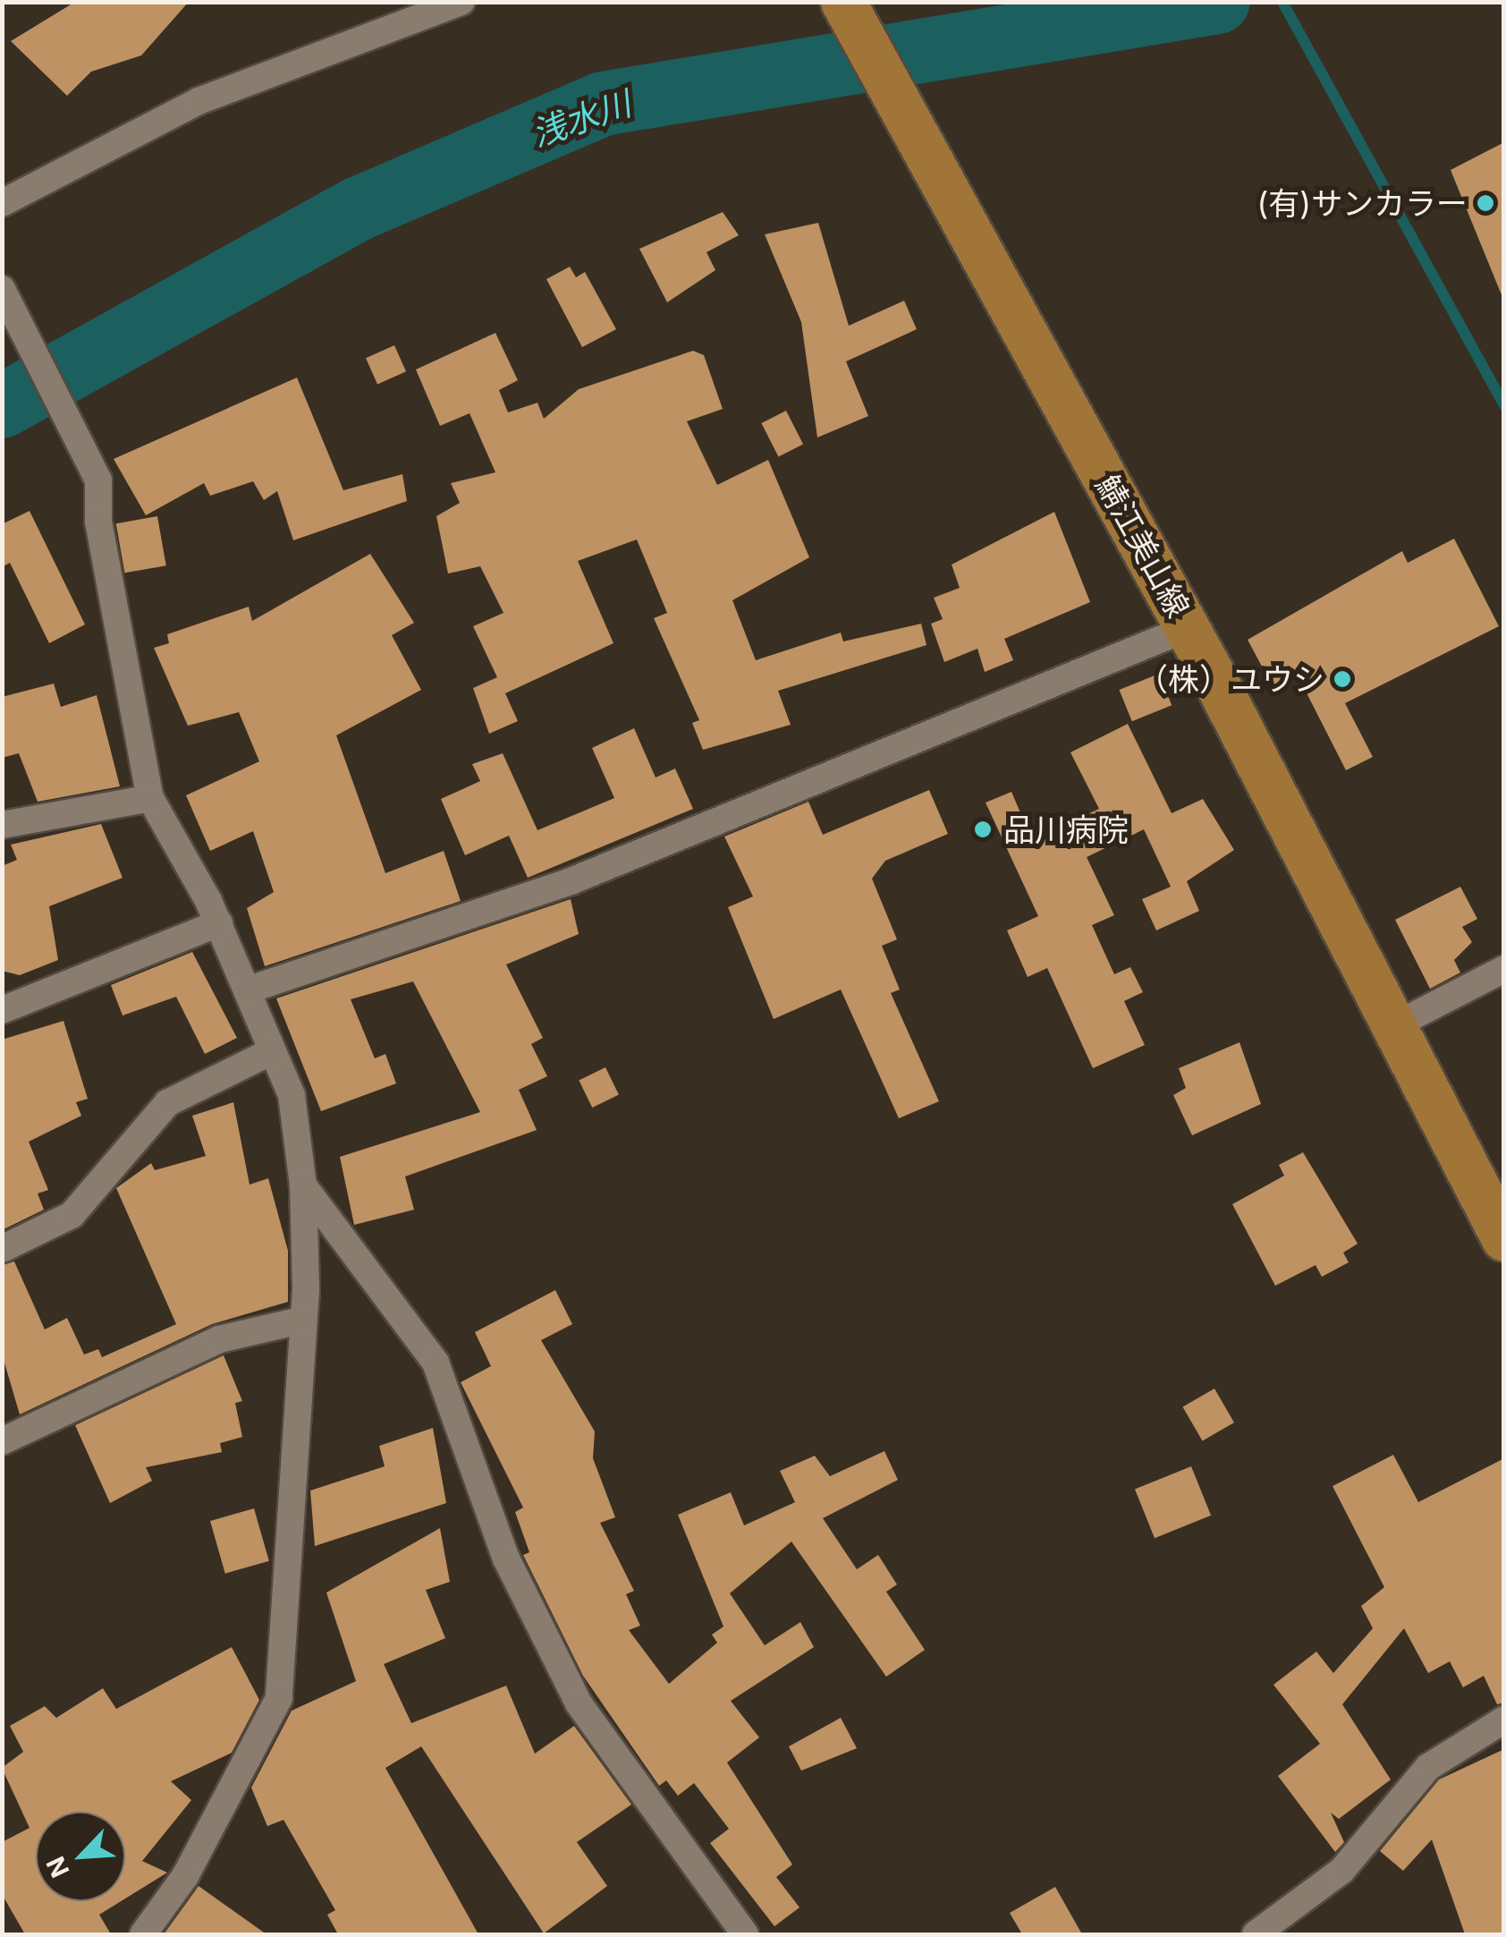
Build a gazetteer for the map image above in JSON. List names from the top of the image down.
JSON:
{
  "streets": {
    "main road": ["鯖江美山線"]
  },
  "water": ["浅水川"],
  "places": ["(有)サンカラー", "（株）ユウシ", "品川病院"],
  "north": "bottom left"
}
